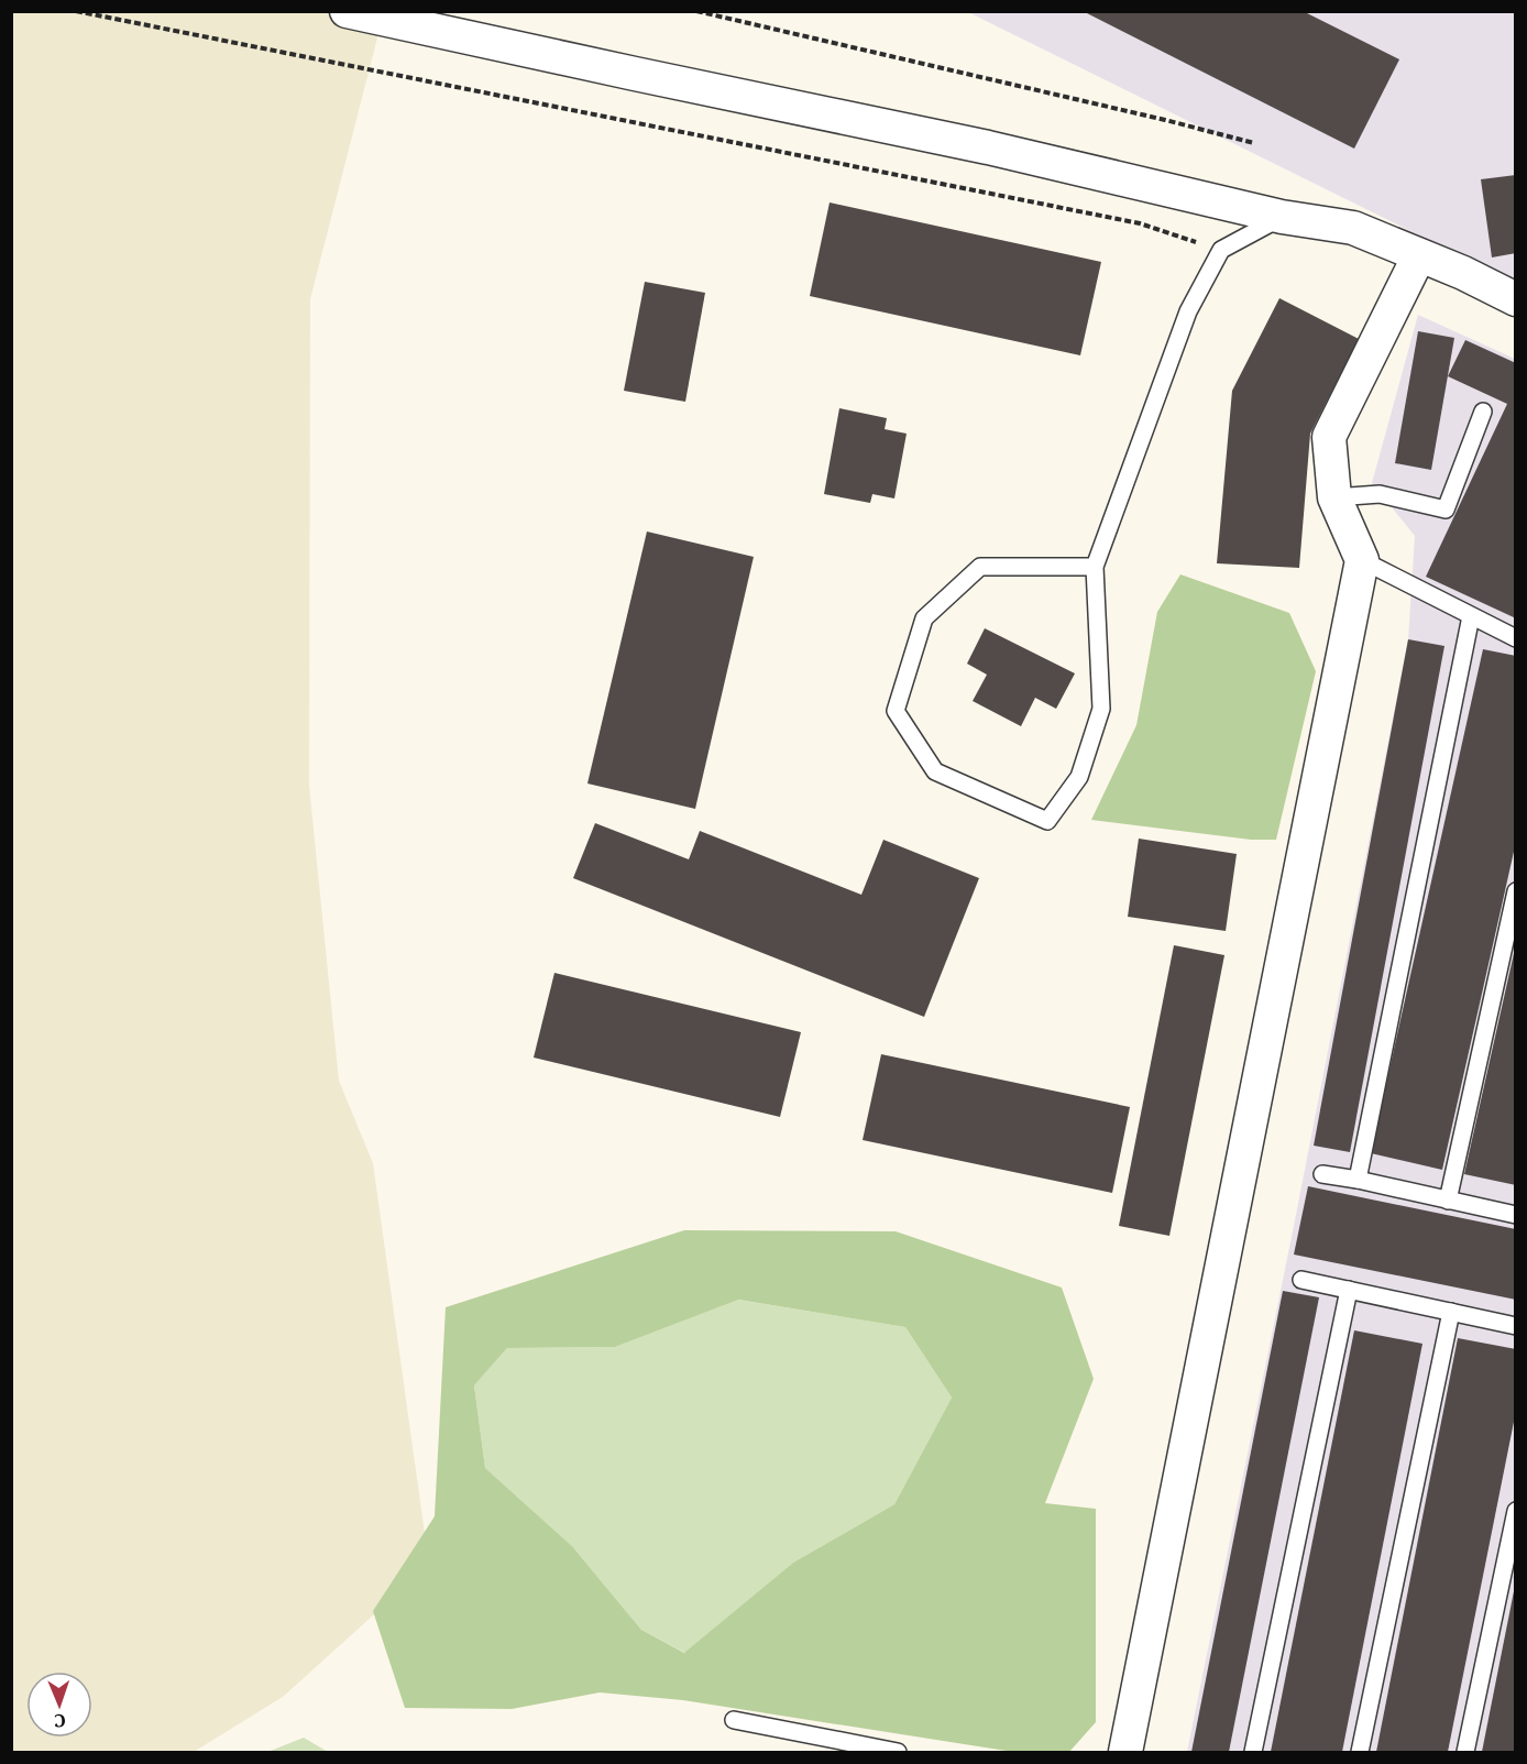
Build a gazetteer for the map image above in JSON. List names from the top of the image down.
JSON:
{
  "north": "bottom"
}
